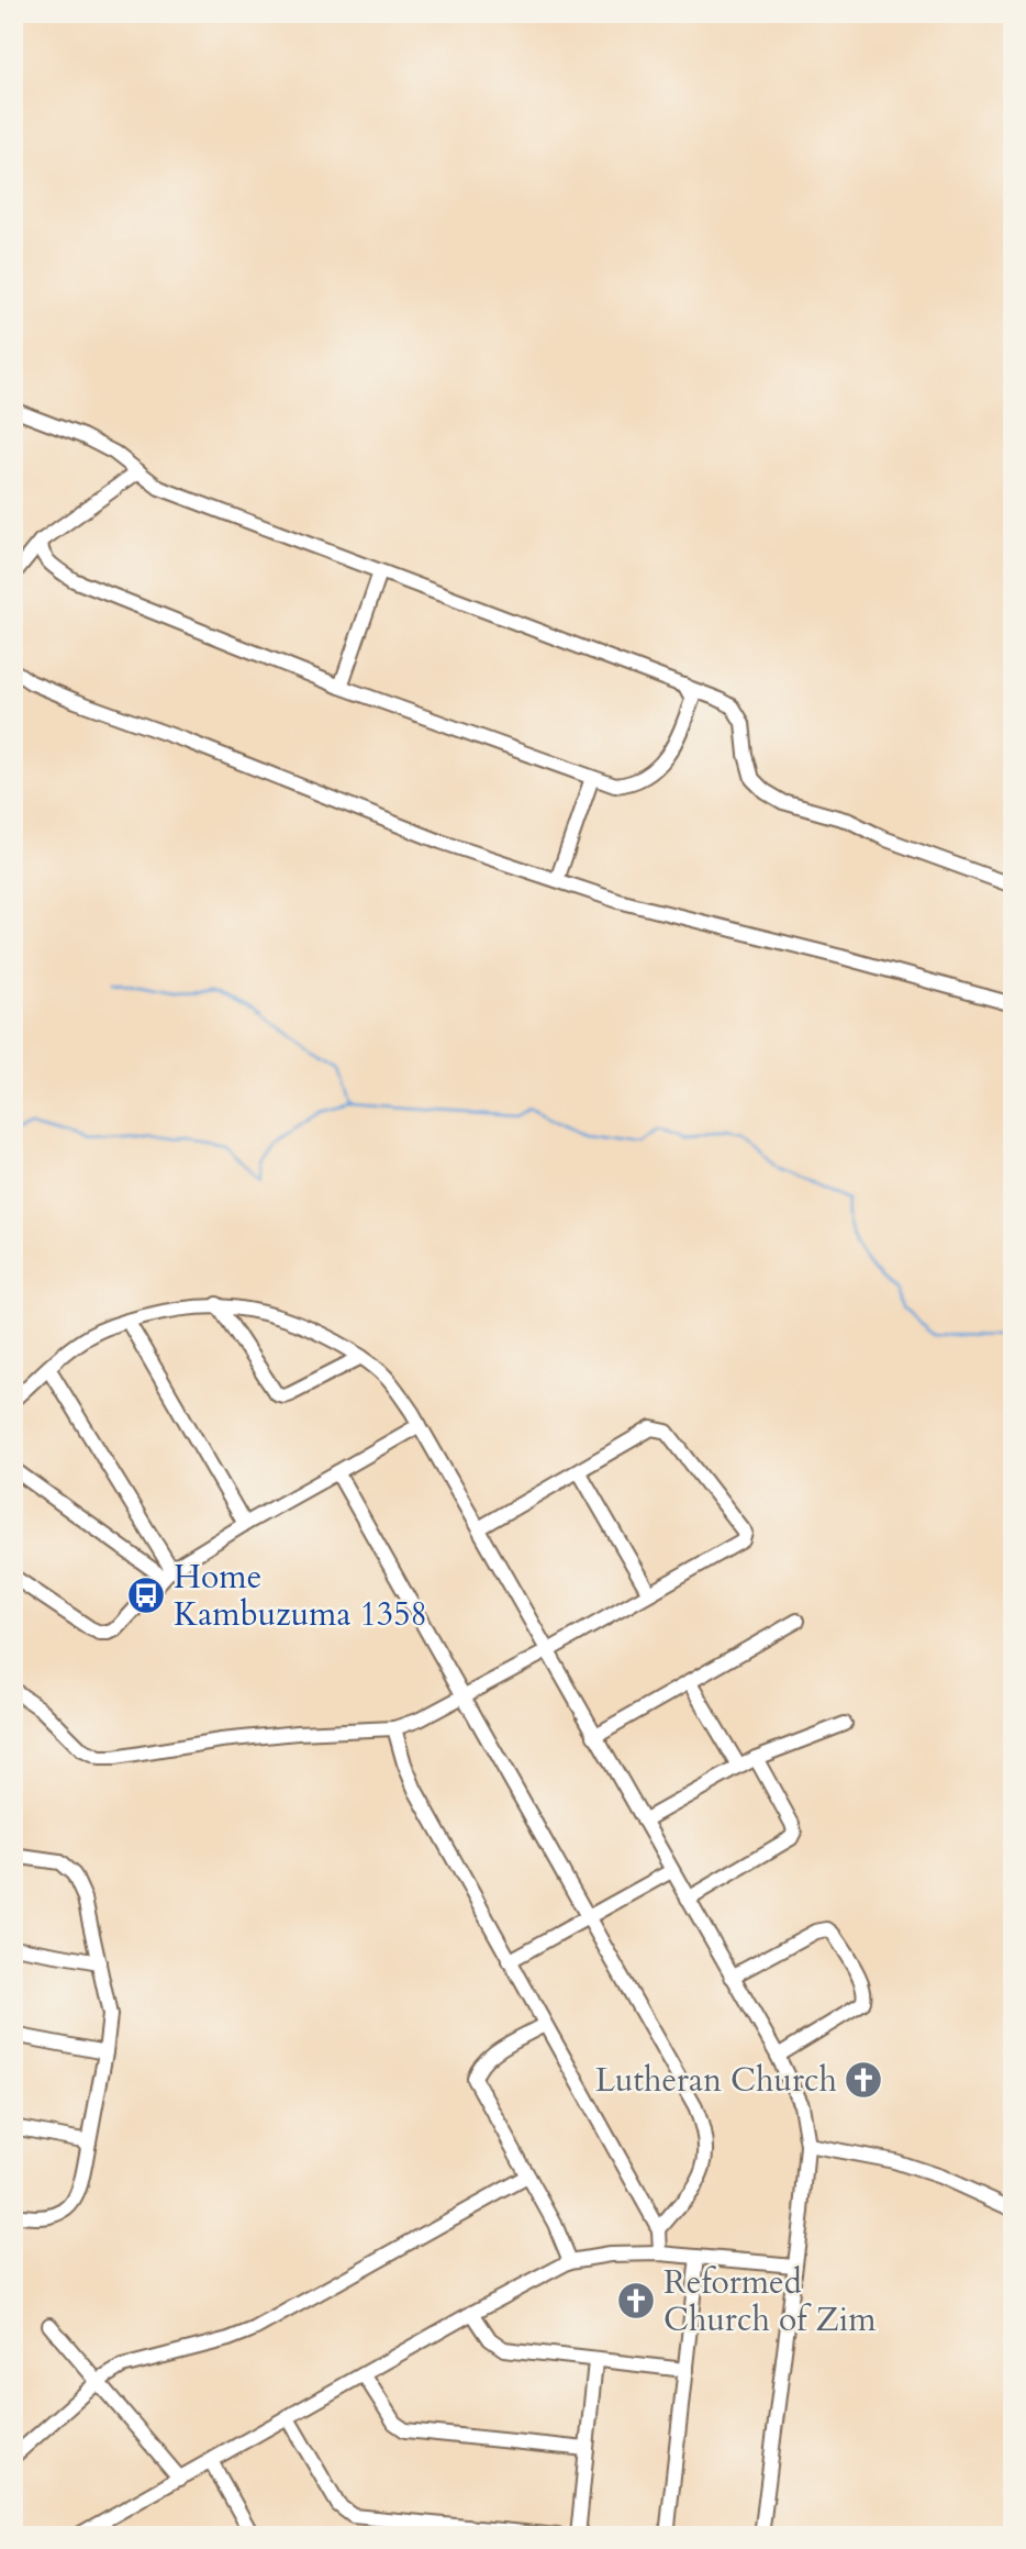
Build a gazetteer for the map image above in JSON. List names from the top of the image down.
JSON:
{
  "places": {
    "bus stop": ["Home Kambuzuma 1358"],
    "church": ["Lutheran Church", "Reformed Church of Zim"]
  }
}
